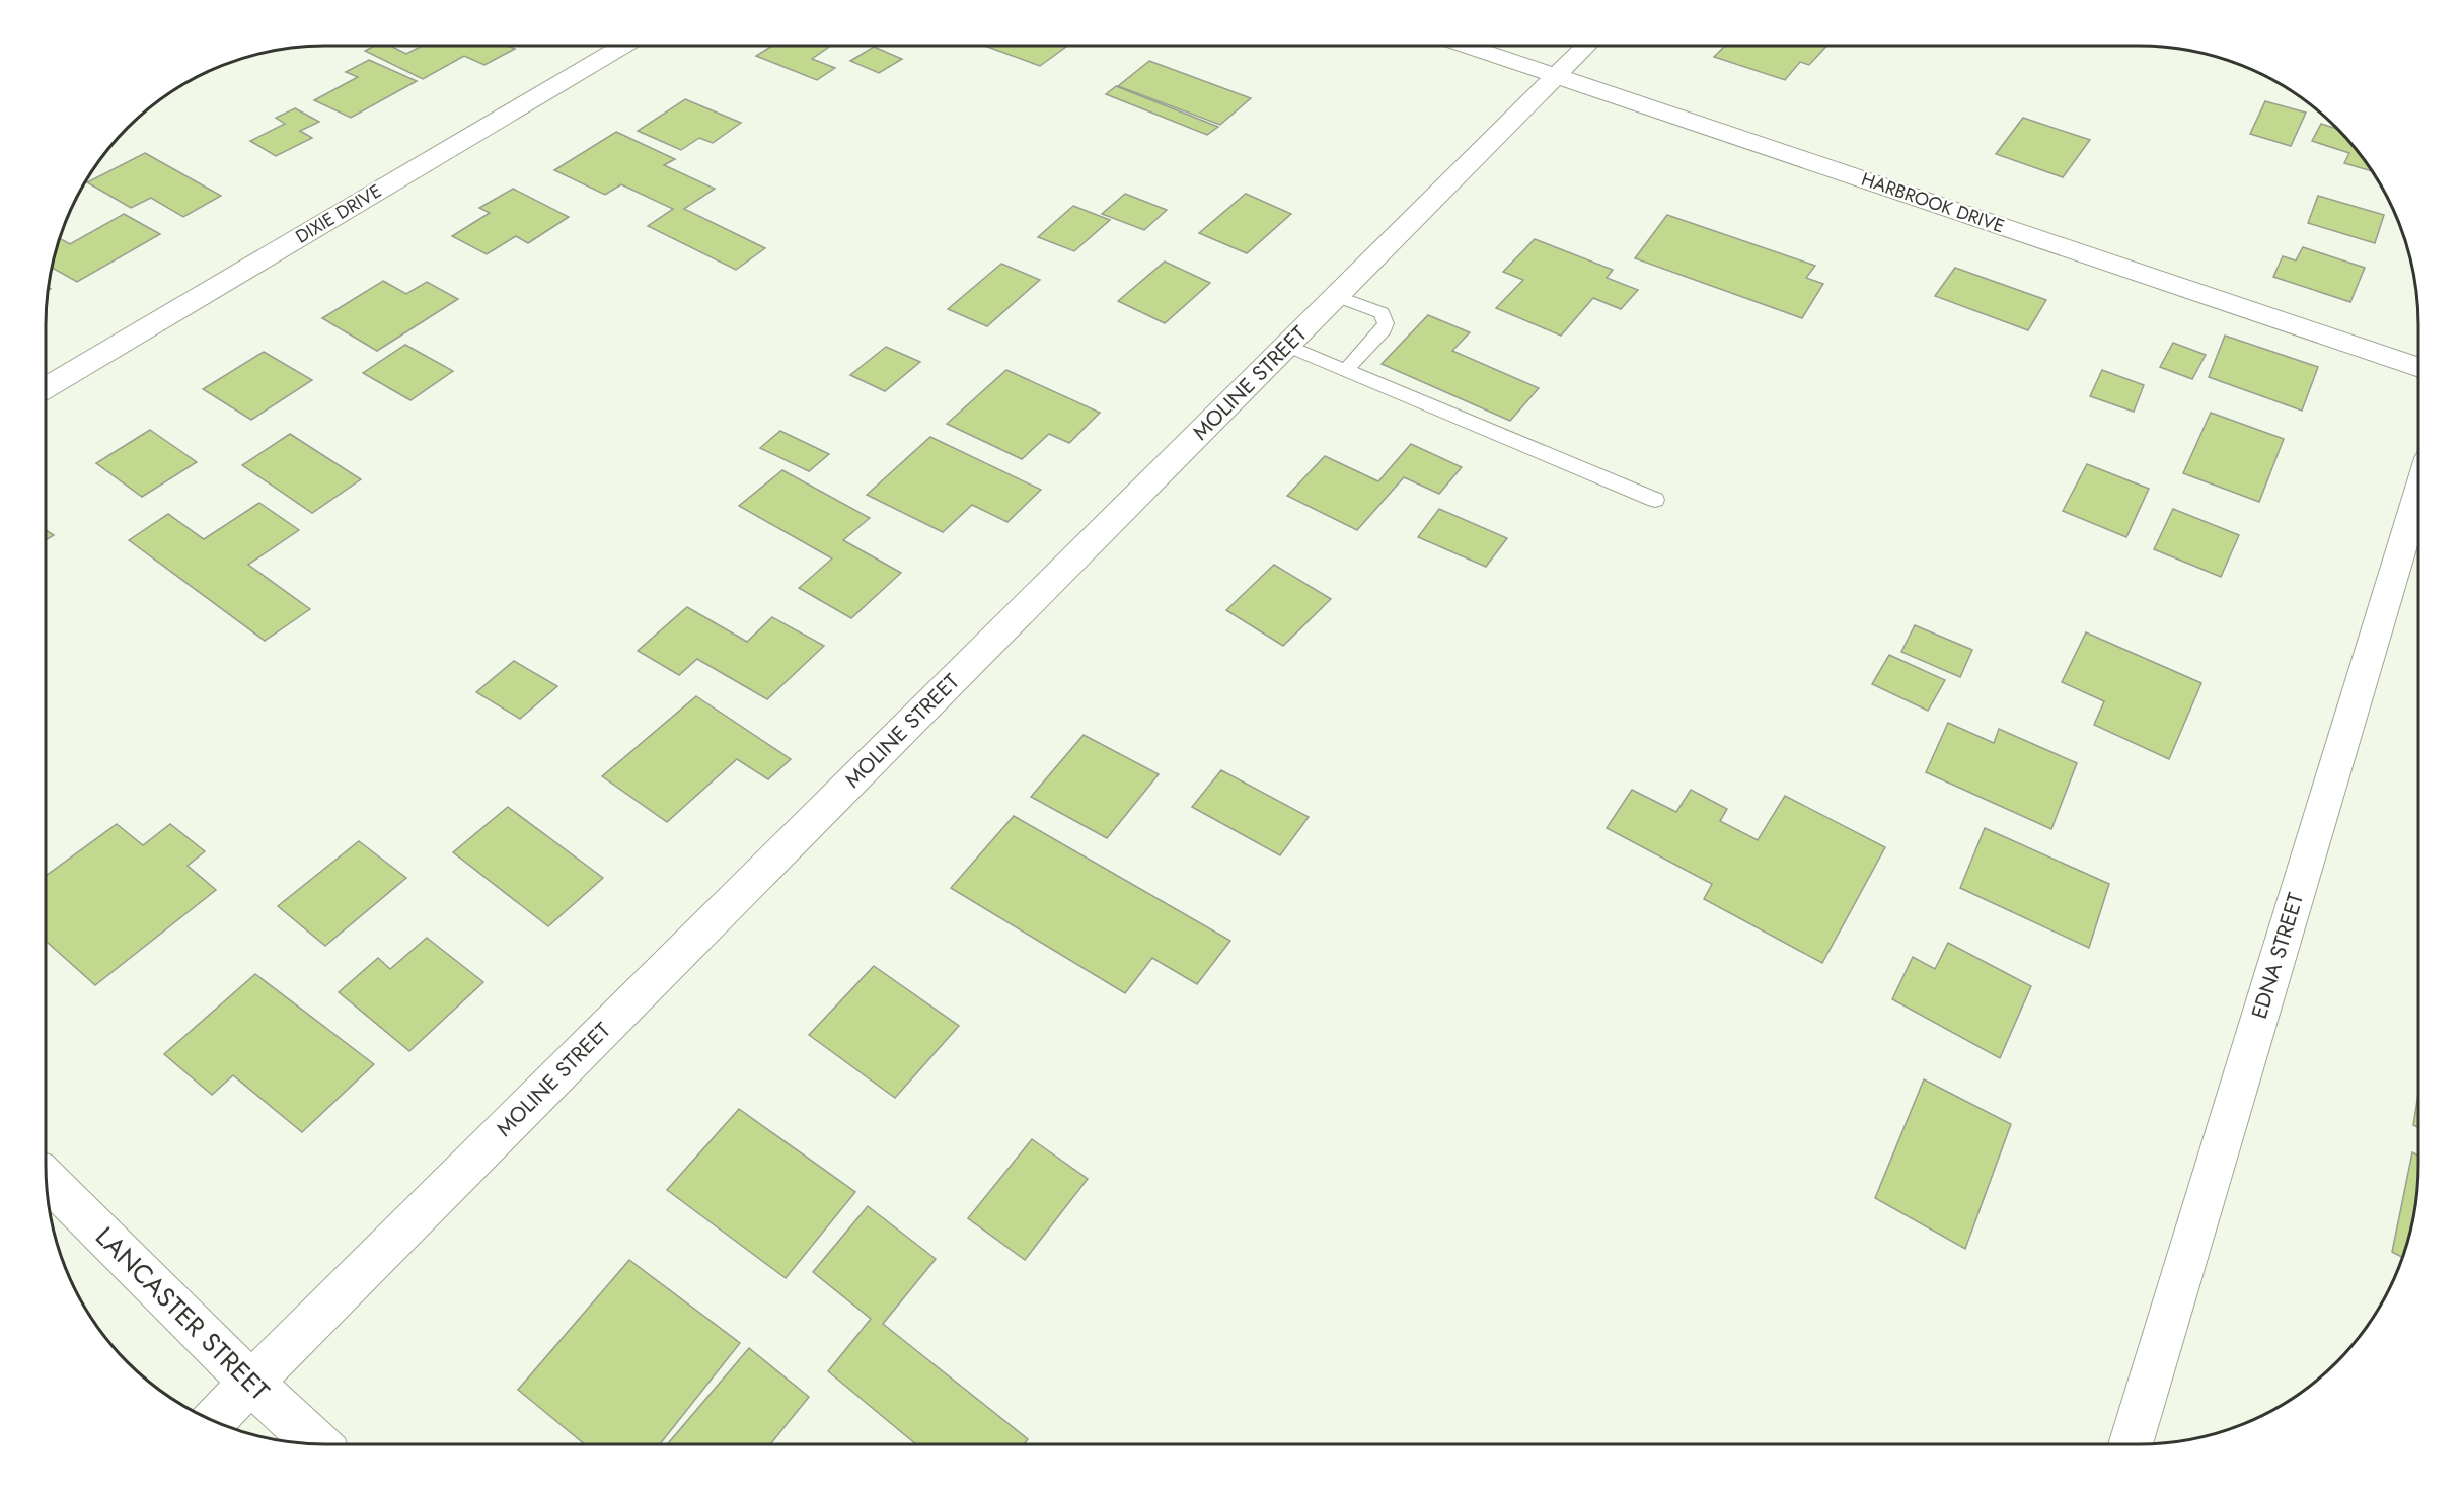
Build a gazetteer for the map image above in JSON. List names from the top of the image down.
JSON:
{
  "streets": {
    "street": [
      "HARBROOK DRIVE",
      "DIXIE DRIVE",
      "MOLINE STREET",
      "EDNA STREET",
      "LANCASTER STREET"
    ]
  },
  "crossings": [
    ["HARBROOK DRIVE", "MOLINE STREET"],
    ["MOLINE STREET", "LANCASTER STREET"]
  ]
}
